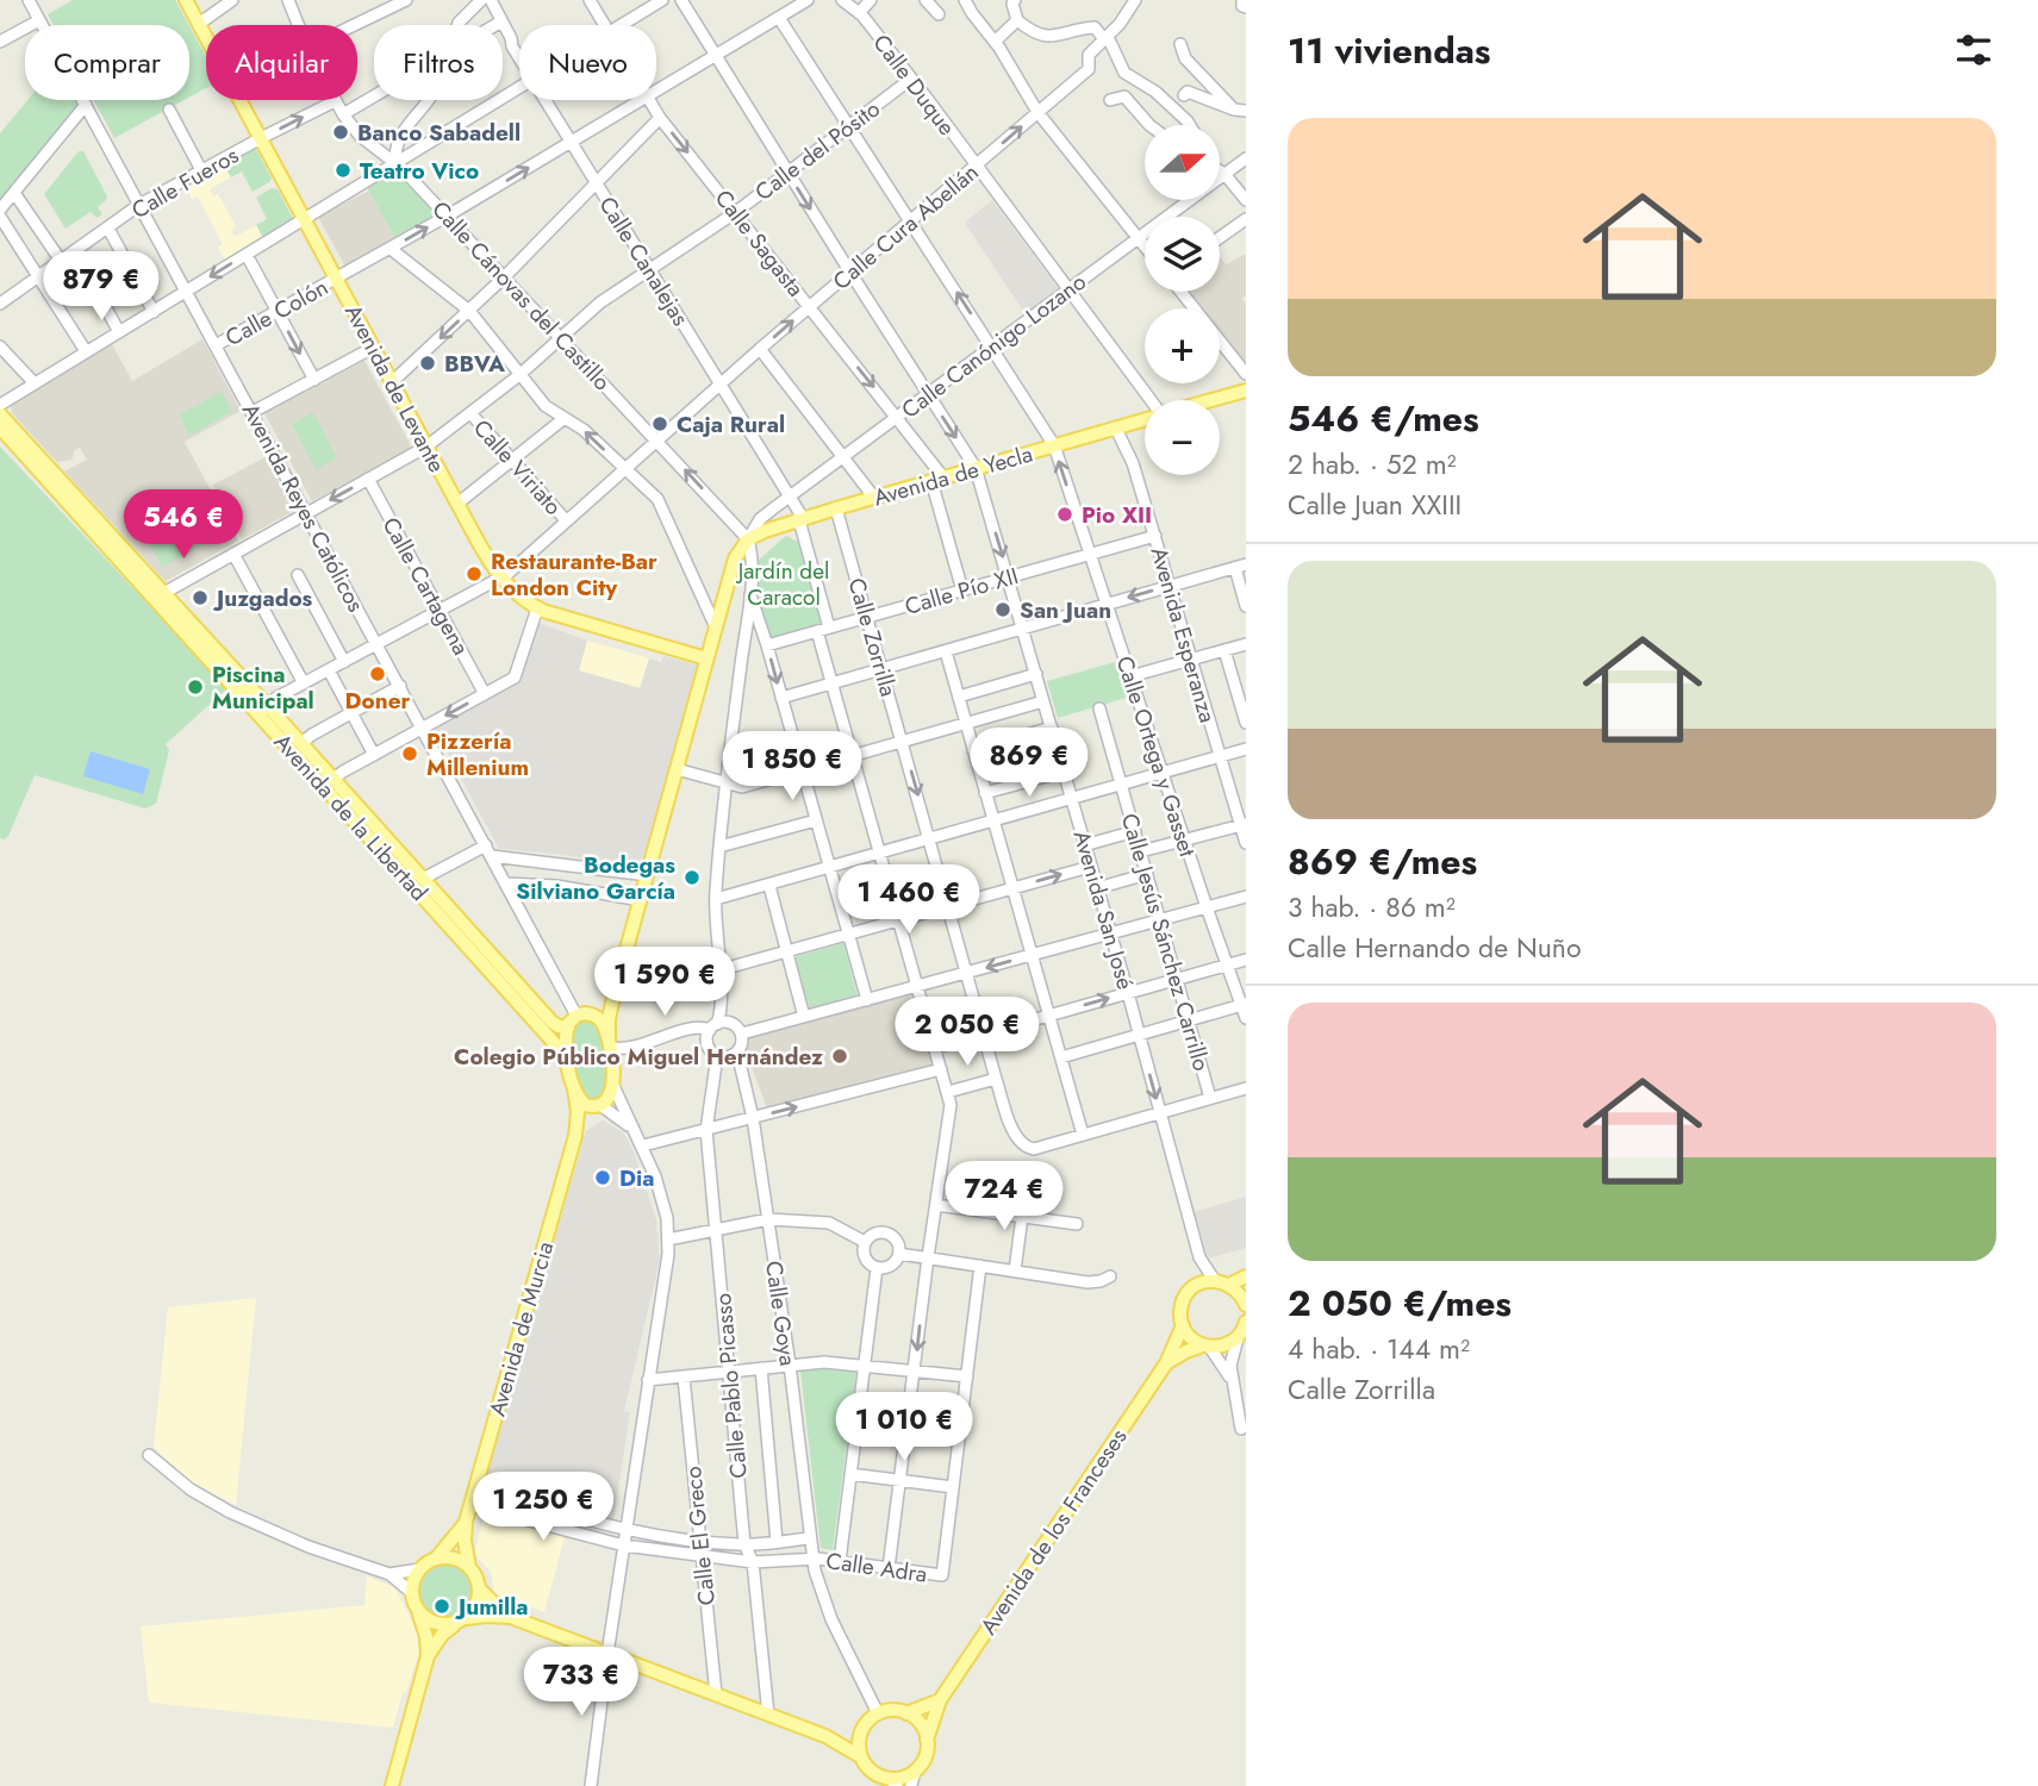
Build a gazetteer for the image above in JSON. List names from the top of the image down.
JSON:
{
  "streets": {
    "main road": [
      "Avenida de Levante",
      "Avenida de Yecla",
      "Avenida de la Libertad",
      "Avenida de Murcia",
      "Avenida de los Franceses"
    ],
    "street": [
      "Calle Duque",
      "Calle del Pósito",
      "Calle Fueros",
      "Calle Cura Abellán",
      "Calle Sagasta",
      "Calle Canalejas",
      "Calle Cánovas del Castillo",
      "Calle Colón",
      "Calle Canónigo Lozano",
      "Calle Viriato",
      "Avenida Reyes Católicos",
      "Calle Cartagena",
      "Calle Pío XII",
      "Avenida Esperanza",
      "Calle Zorrilla",
      "Calle Ortega y Gasset",
      "Avenida San José",
      "Calle Jesús Sánchez Carrillo",
      "Calle Goya",
      "Calle Pablo Picasso",
      "Calle El Greco",
      "Calle Adra"
    ]
  },
  "crossings": [
    ["Calle Duque", "Calle del Pósito"],
    ["Calle Duque", "Calle Cura Abellán"],
    ["Calle Duque", "Calle Canónigo Lozano"],
    ["Calle del Pósito", "Calle Sagasta"],
    ["Calle del Pósito", "Calle Canalejas"],
    ["Calle del Pósito", "Calle Cánovas del Castillo"],
    ["Calle del Pósito", "Avenida de Levante"],
    ["Calle del Pósito", "Calle Viriato"],
    ["Calle del Pósito", "Avenida Reyes Católicos"],
    ["Calle del Pósito", "Calle Cartagena"],
    ["Calle del Pósito", "Calle Ortega y Gasset"],
    ["Calle del Pósito", "Avenida San José"],
    ["Calle Fueros", "Calle Cánovas del Castillo"],
    ["Calle Fueros", "Avenida de Levante"],
    ["Calle Fueros", "Avenida Reyes Católicos"],
    ["Calle Cura Abellán", "Calle Sagasta"],
    ["Calle Cura Abellán", "Calle Canalejas"],
    ["Calle Cura Abellán", "Calle Cánovas del Castillo"],
    ["Calle Cura Abellán", "Avenida de Levante"],
    ["Calle Cura Abellán", "Calle Viriato"],
    ["Calle Cura Abellán", "Avenida Reyes Católicos"],
    ["Calle Cura Abellán", "Calle Cartagena"],
    ["Calle Cura Abellán", "Calle Ortega y Gasset"],
    ["Calle Cura Abellán", "Avenida de la Libertad"],
    ["Calle Cura Abellán", "Avenida San José"],
    ["Calle Sagasta", "Calle Canónigo Lozano"],
    ["Calle Sagasta", "Avenida de Yecla"],
    ["Calle Canalejas", "Calle Colón"],
    ["Calle Canalejas", "Calle Canónigo Lozano"],
    ["Calle Canalejas", "Avenida de Yecla"],
    ["Calle Canalejas", "Calle Pío XII"],
    ["Calle Cánovas del Castillo", "Calle Colón"],
    ["Calle Cánovas del Castillo", "Calle Canónigo Lozano"],
    ["Calle Cánovas del Castillo", "Avenida de Yecla"],
    ["Calle Colón", "Avenida de Levante"],
    ["Calle Colón", "Avenida Reyes Católicos"],
    ["Calle Colón", "Calle Ortega y Gasset"],
    ["Calle Colón", "Avenida San José"],
    ["Calle Canónigo Lozano", "Avenida de Yecla"],
    ["Calle Canónigo Lozano", "Calle Ortega y Gasset"],
    ["Calle Canónigo Lozano", "Avenida San José"],
    ["Avenida de Yecla", "Avenida Esperanza"],
    ["Avenida de Yecla", "Calle Zorrilla"],
    ["Avenida de Yecla", "Calle Ortega y Gasset"],
    ["Avenida de Yecla", "Avenida San José"],
    ["Calle Pío XII", "Avenida Esperanza"],
    ["Calle Pío XII", "Calle Zorrilla"],
    ["Calle Pío XII", "Calle Ortega y Gasset"],
    ["Calle Pío XII", "Avenida San José"],
    ["Avenida San José", "Avenida de los Franceses"],
    ["Calle Goya", "Calle Pablo Picasso"],
    ["Calle Goya", "Avenida de los Franceses"],
    ["Calle Goya", "Calle Adra"],
    ["Avenida de Murcia", "Calle Adra"],
    ["Calle Pablo Picasso", "Calle Adra"],
    ["Calle El Greco", "Calle Adra"]
  ],
  "parks": ["Jardín del Caracol"],
  "places": [
    "Banco Sabadell",
    "Teatro Vico",
    "BBVA",
    "Caja Rural",
    "Pio XII",
    "Restaurante-Bar London City",
    "Juzgados",
    "San Juan",
    "Doner",
    "Piscina Municipal",
    "Pizzería Millenium",
    "Bodegas Silviano García",
    "Colegio Público Miguel Hernández",
    "Dia",
    "Jumilla"
  ],
  "north": "right",
  "page": {
    "heading": "11 viviendas",
    "chip": [
      "Comprar",
      "Alquilar",
      "Filtros",
      "Nuevo"
    ],
    "list": [
      {
        "name": "546 €/mes",
        "note": "2 hab. · 52 m² · Calle Juan XXIII"
      },
      {
        "name": "869 €/mes",
        "note": "3 hab. · 86 m² · Calle Hernando de Nuño"
      },
      {
        "name": "2 050 €/mes",
        "note": "4 hab. · 144 m² · Calle Zorrilla"
      }
    ],
    "map_buttons": ["+", "−"],
    "price": [
      "879 €",
      "546 €",
      "869 €",
      "1 850 €",
      "1 460 €",
      "1 590 €",
      "2 050 €",
      "724 €",
      "1 010 €",
      "1 250 €",
      "733 €"
    ]
  }
}
